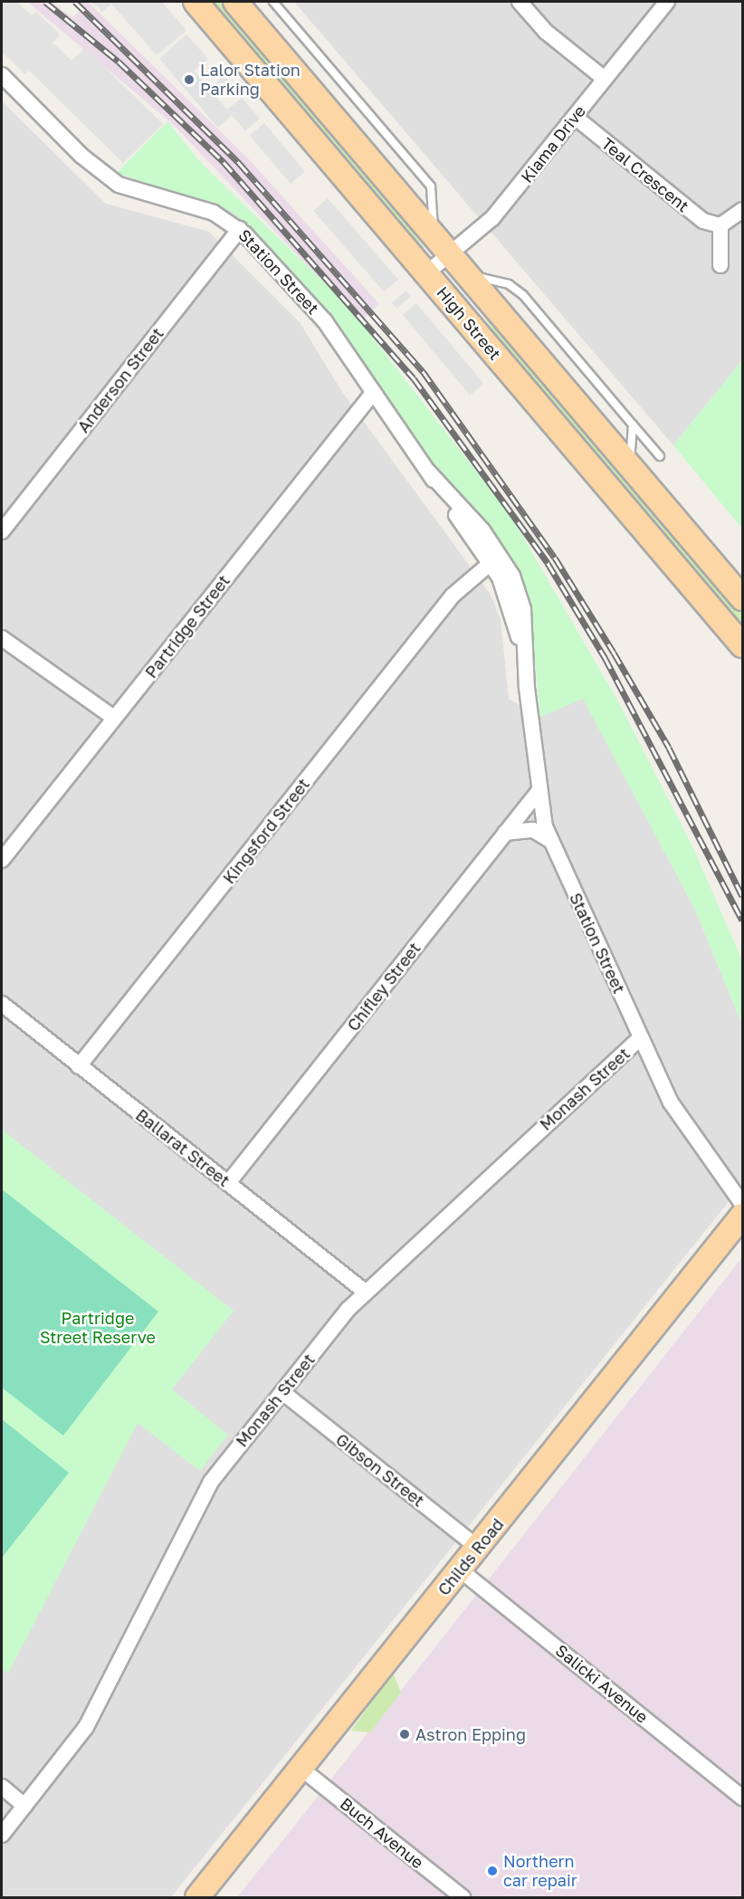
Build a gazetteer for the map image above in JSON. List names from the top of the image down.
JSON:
{
  "streets": {
    "main road": ["High Street", "Childs Road"],
    "street": [
      "Kiama Drive",
      "Teal Crescent",
      "Station Street",
      "Anderson Street",
      "Partridge Street",
      "Kingsford Street",
      "Chifley Street",
      "Monash Street",
      "Ballarat Street",
      "Gibson Street",
      "Salicki Avenue",
      "Buch Avenue"
    ]
  },
  "crossings": [
    ["Kiama Drive", "Teal Crescent"],
    ["Kiama Drive", "High Street"],
    ["Station Street", "Anderson Street"],
    ["Station Street", "Partridge Street"],
    ["Station Street", "Kingsford Street"],
    ["Station Street", "Chifley Street"],
    ["Station Street", "Monash Street"],
    ["Kingsford Street", "Ballarat Street"],
    ["Chifley Street", "Ballarat Street"],
    ["Monash Street", "Ballarat Street"],
    ["Monash Street", "Gibson Street"],
    ["Gibson Street", "Childs Road"],
    ["Childs Road", "Salicki Avenue"],
    ["Childs Road", "Buch Avenue"]
  ],
  "parks": ["Partridge Street Reserve"],
  "places": ["Lalor Station Parking", "Astron Epping", "Northern car repair"]
}
